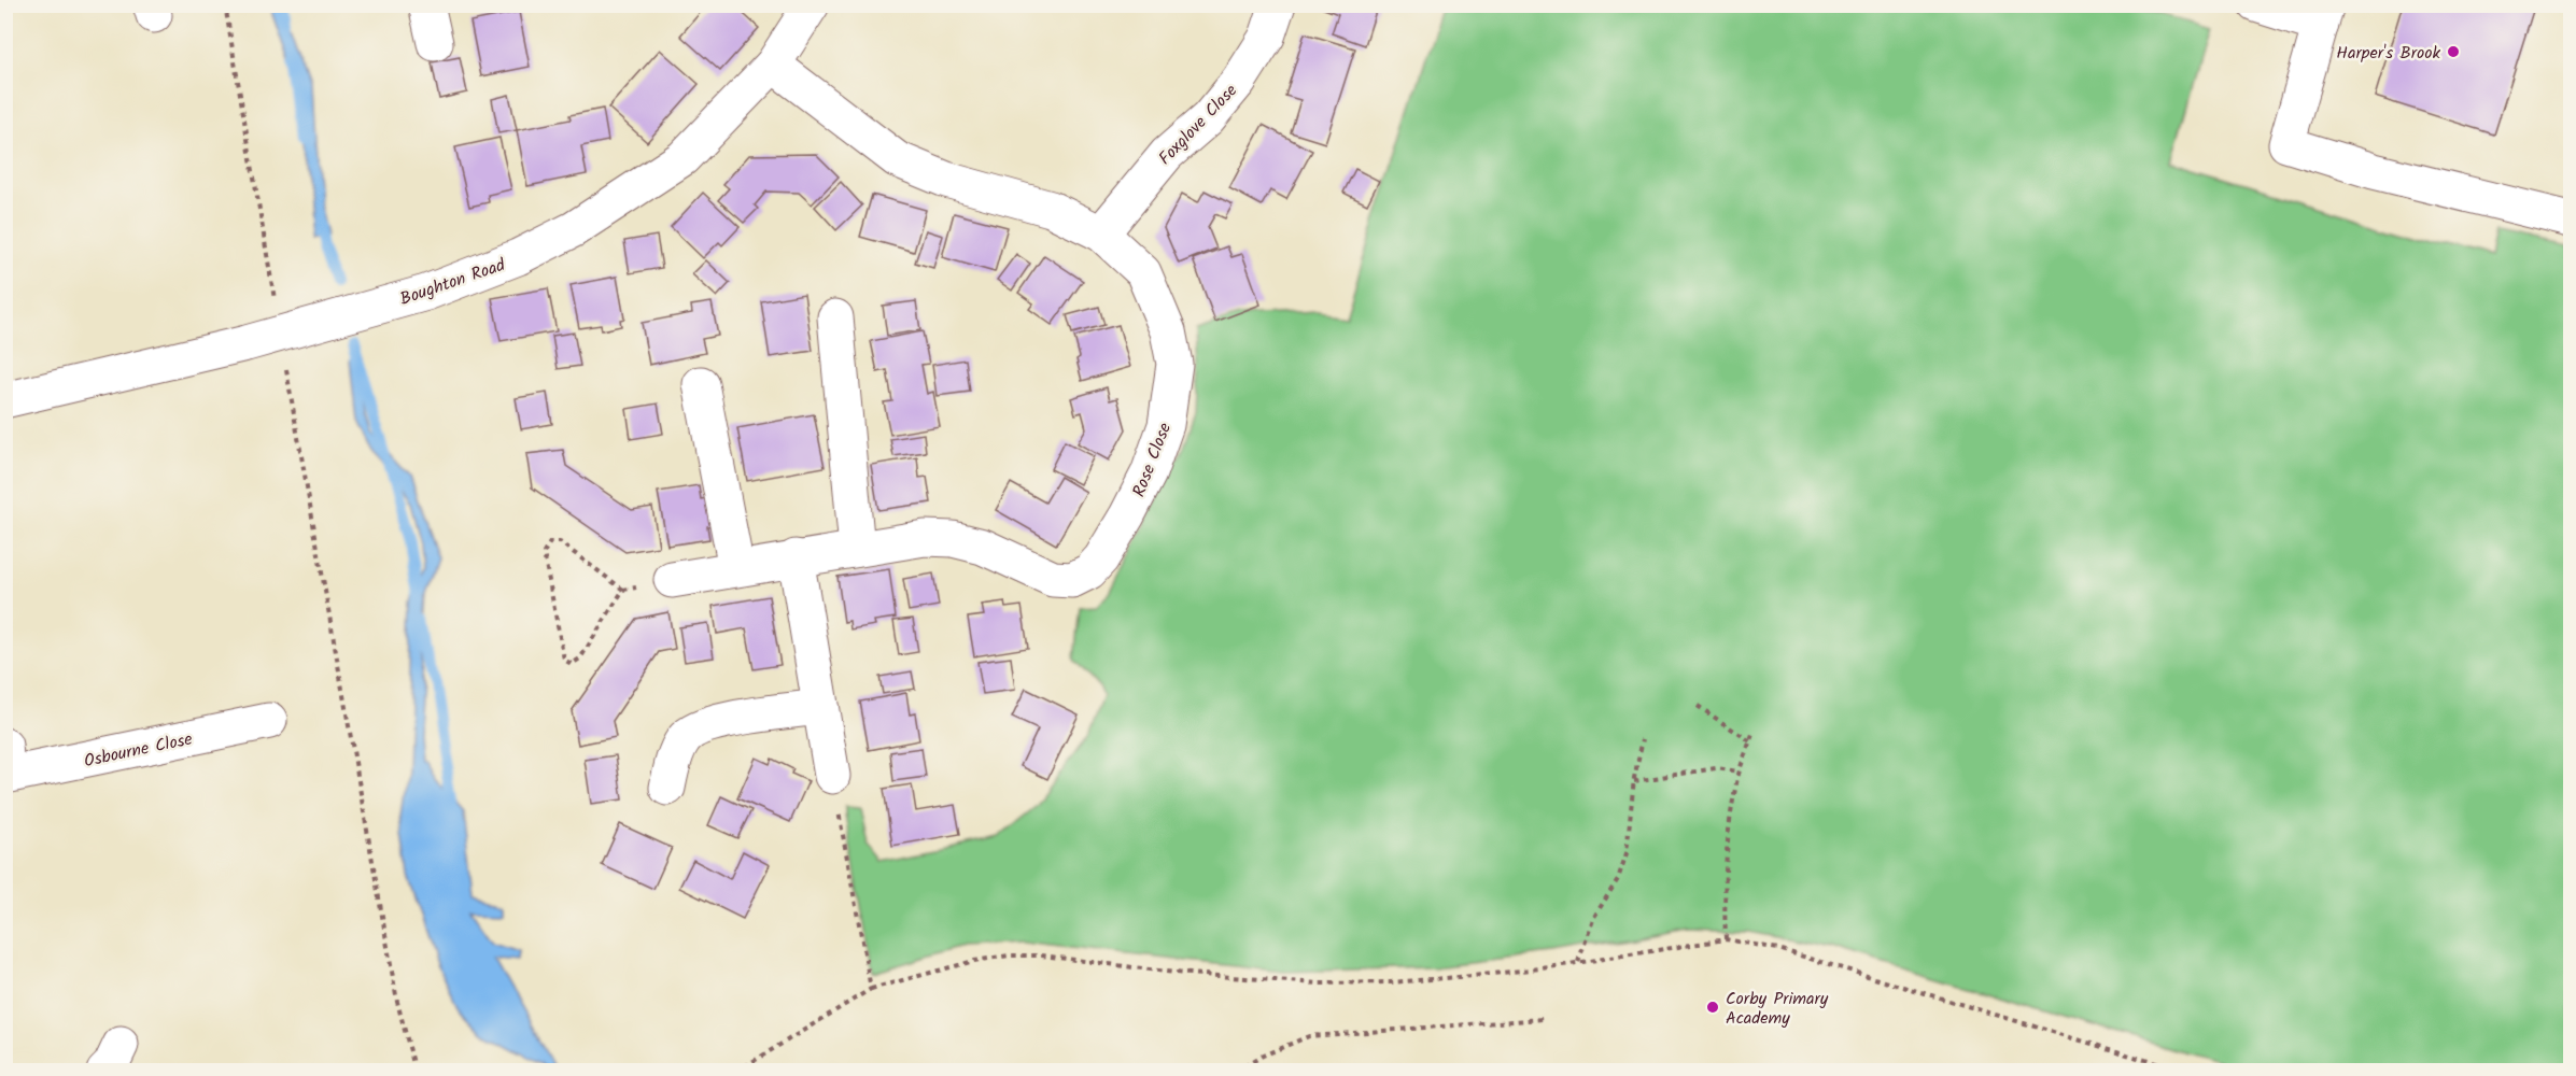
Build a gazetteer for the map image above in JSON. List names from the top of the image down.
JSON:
{
  "streets": {
    "street": [
      "Foxglove Close",
      "Boughton Road",
      "Rose Close",
      "Osbourne Close"
    ]
  },
  "crossings": [
    ["Foxglove Close", "Rose Close"],
    ["Boughton Road", "Rose Close"]
  ],
  "places": ["Harper's Brook", "Corby Primary Academy"]
}
